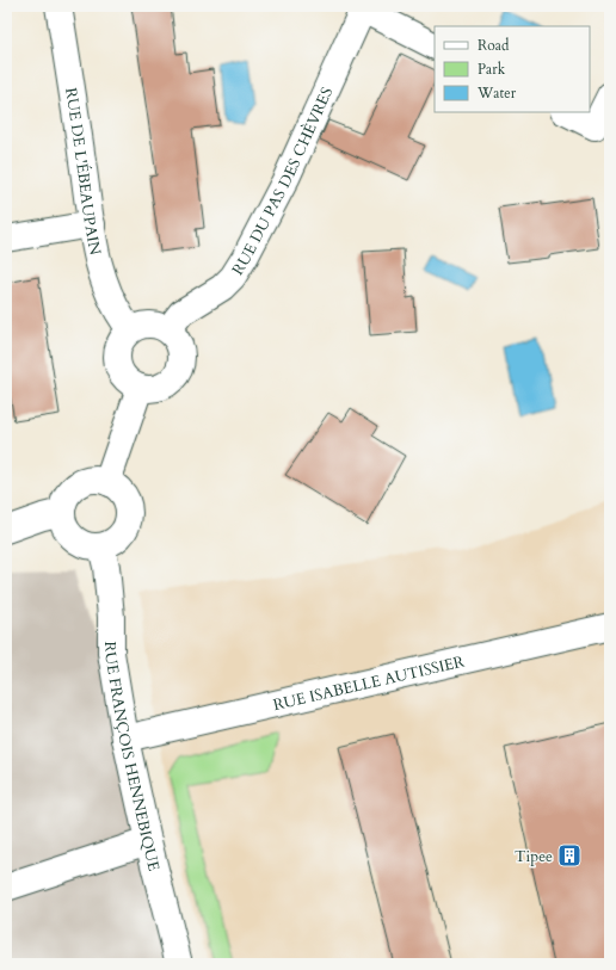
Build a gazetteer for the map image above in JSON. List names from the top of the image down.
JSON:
{
  "streets": {
    "street": [
      "RUE DE L'ÉBEAUPAIN",
      "RUE DU PAS DES CHÈVRES",
      "RUE ISABELLE AUTISSIER",
      "RUE FRANÇOIS HENNEBIQUE"
    ]
  },
  "crossings": [
    ["RUE DE L'ÉBEAUPAIN", "RUE DU PAS DES CHÈVRES"],
    ["RUE ISABELLE AUTISSIER", "RUE FRANÇOIS HENNEBIQUE"]
  ],
  "places": {
    "building": ["Tipee"]
  },
  "legend": ["Road", "Park", "Water"]
}
